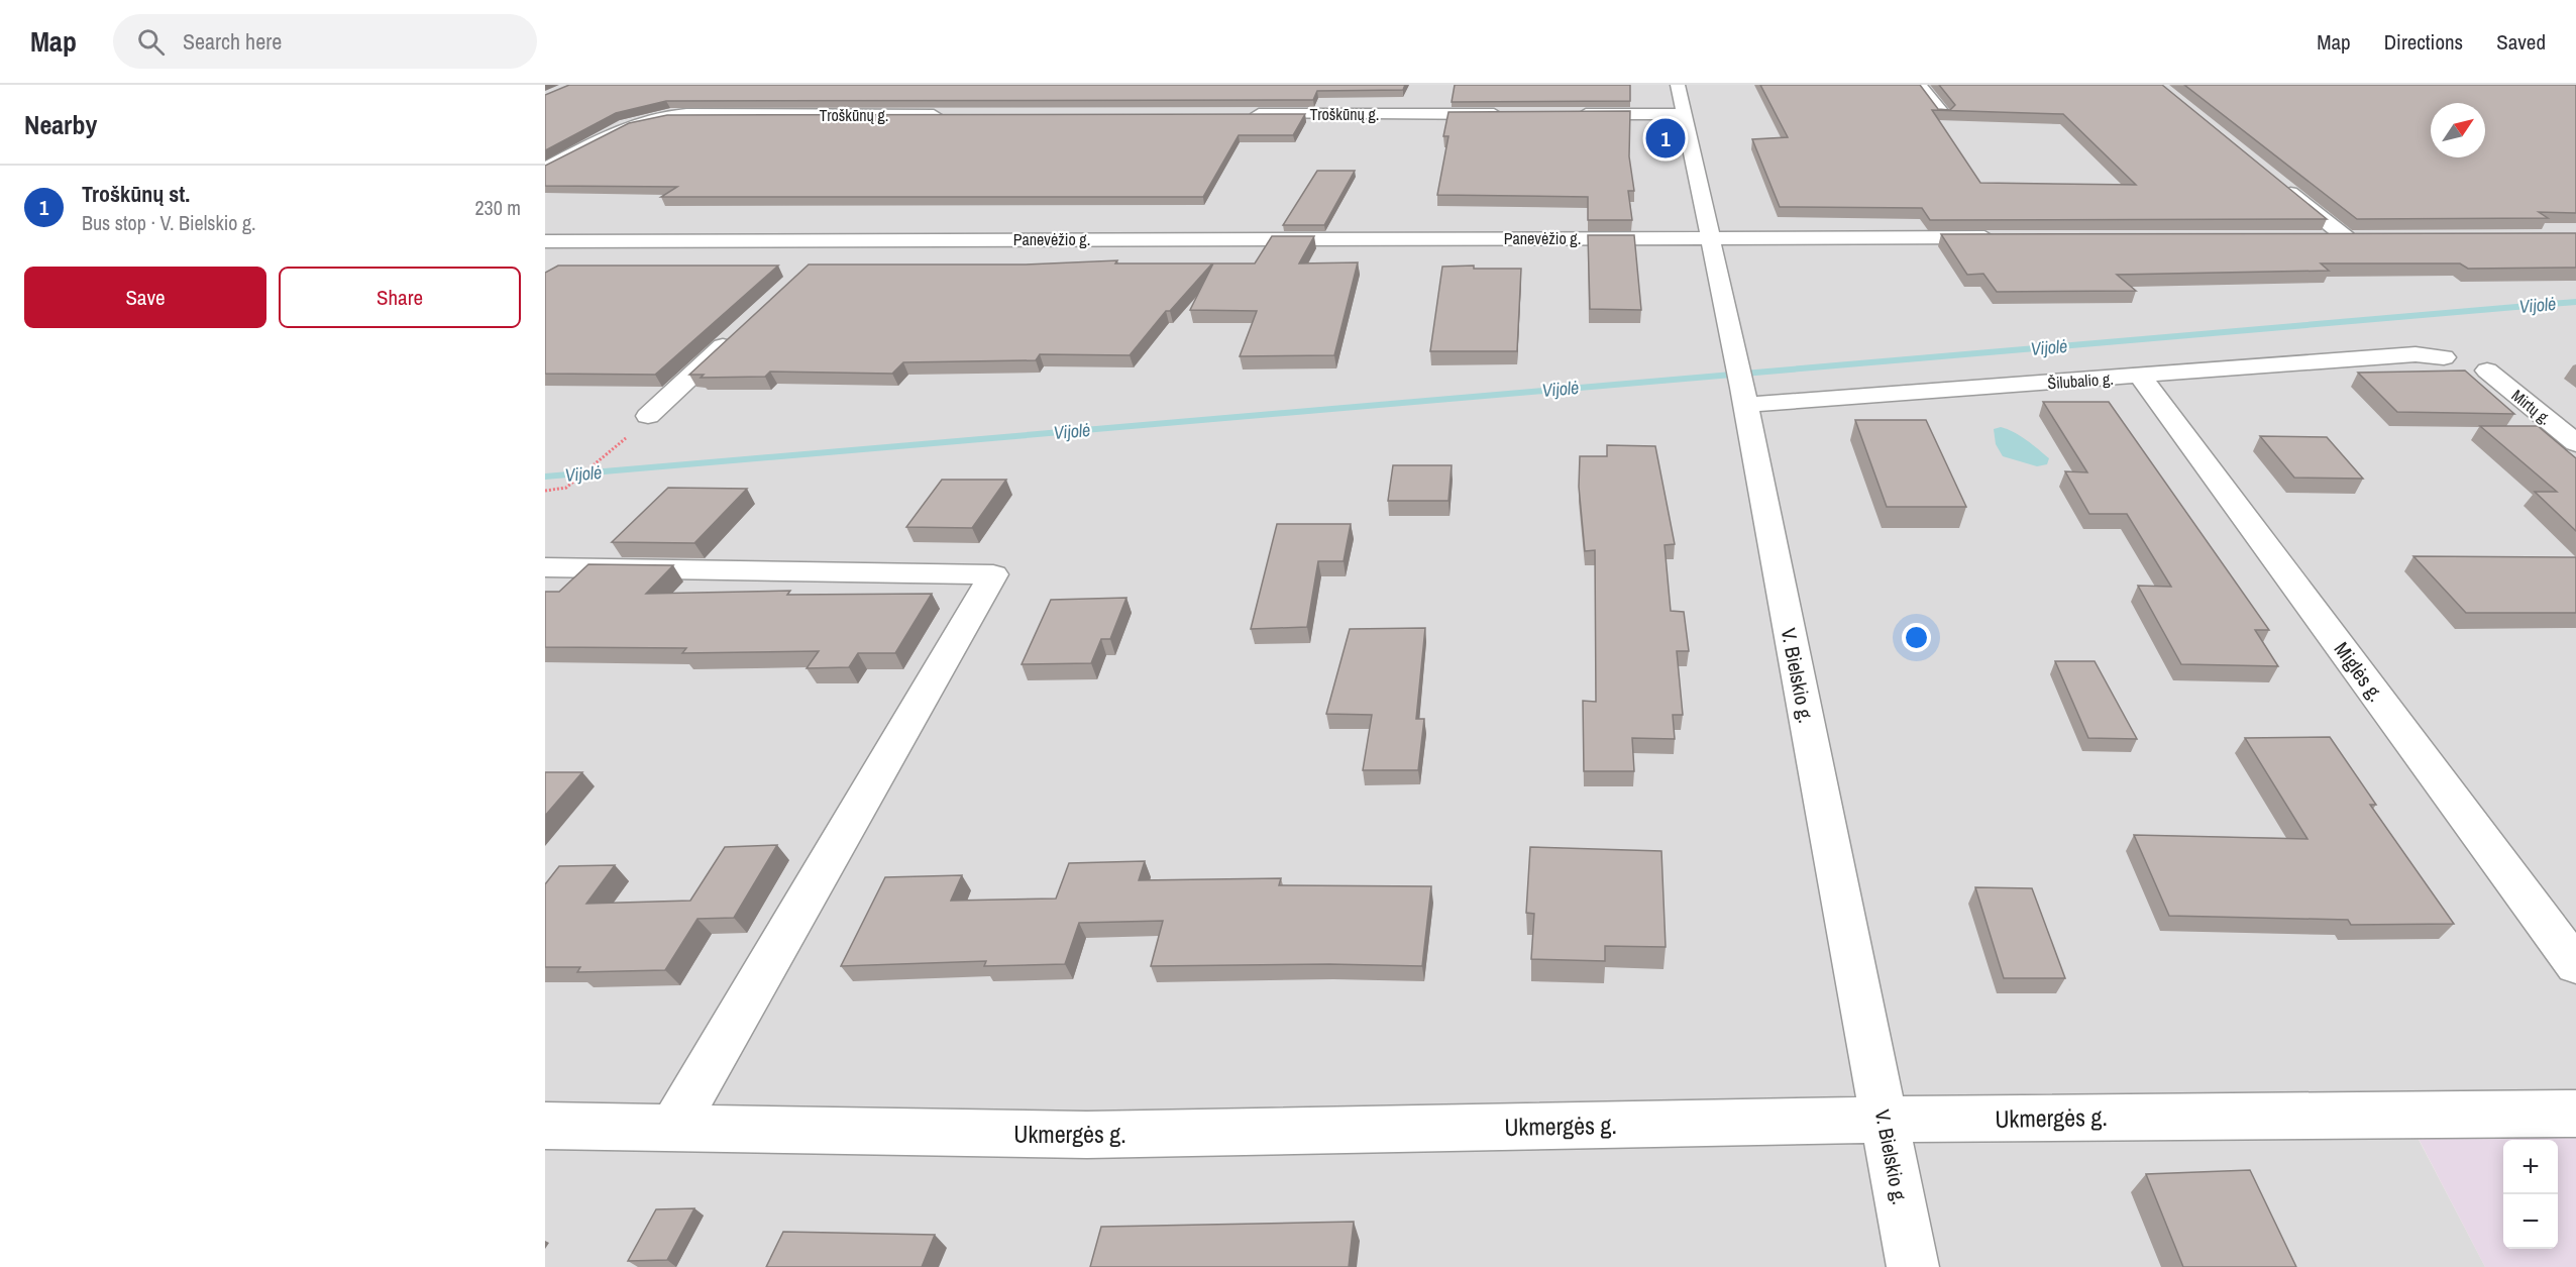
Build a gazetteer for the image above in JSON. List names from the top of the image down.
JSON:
{
  "streets": {
    "street": [
      "Troškūnų g.",
      "Panevėžio g.",
      "Šilubalio g.",
      "Mirtų g.",
      "Miglės g.",
      "V. Bielskio g.",
      "Ukmergės g."
    ]
  },
  "crossings": [
    ["Panevėžio g.", "V. Bielskio g."],
    ["Šilubalio g.", "Miglės g."],
    ["Šilubalio g.", "V. Bielskio g."],
    ["V. Bielskio g.", "Ukmergės g."]
  ],
  "water": ["Vijolė"],
  "north": "top right",
  "page": {
    "header": "Map",
    "search": "Search here",
    "nav": ["Map", "Directions", "Saved"],
    "heading": "Nearby",
    "pins": "1",
    "list": [
      {
        "mark": "1",
        "name": "Troškūnų st.",
        "note": "Bus stop · V. Bielskio g.",
        "value": "230 m"
      }
    ],
    "buttons": ["Save", "Share"],
    "map_buttons": ["+", "−"]
  }
}
